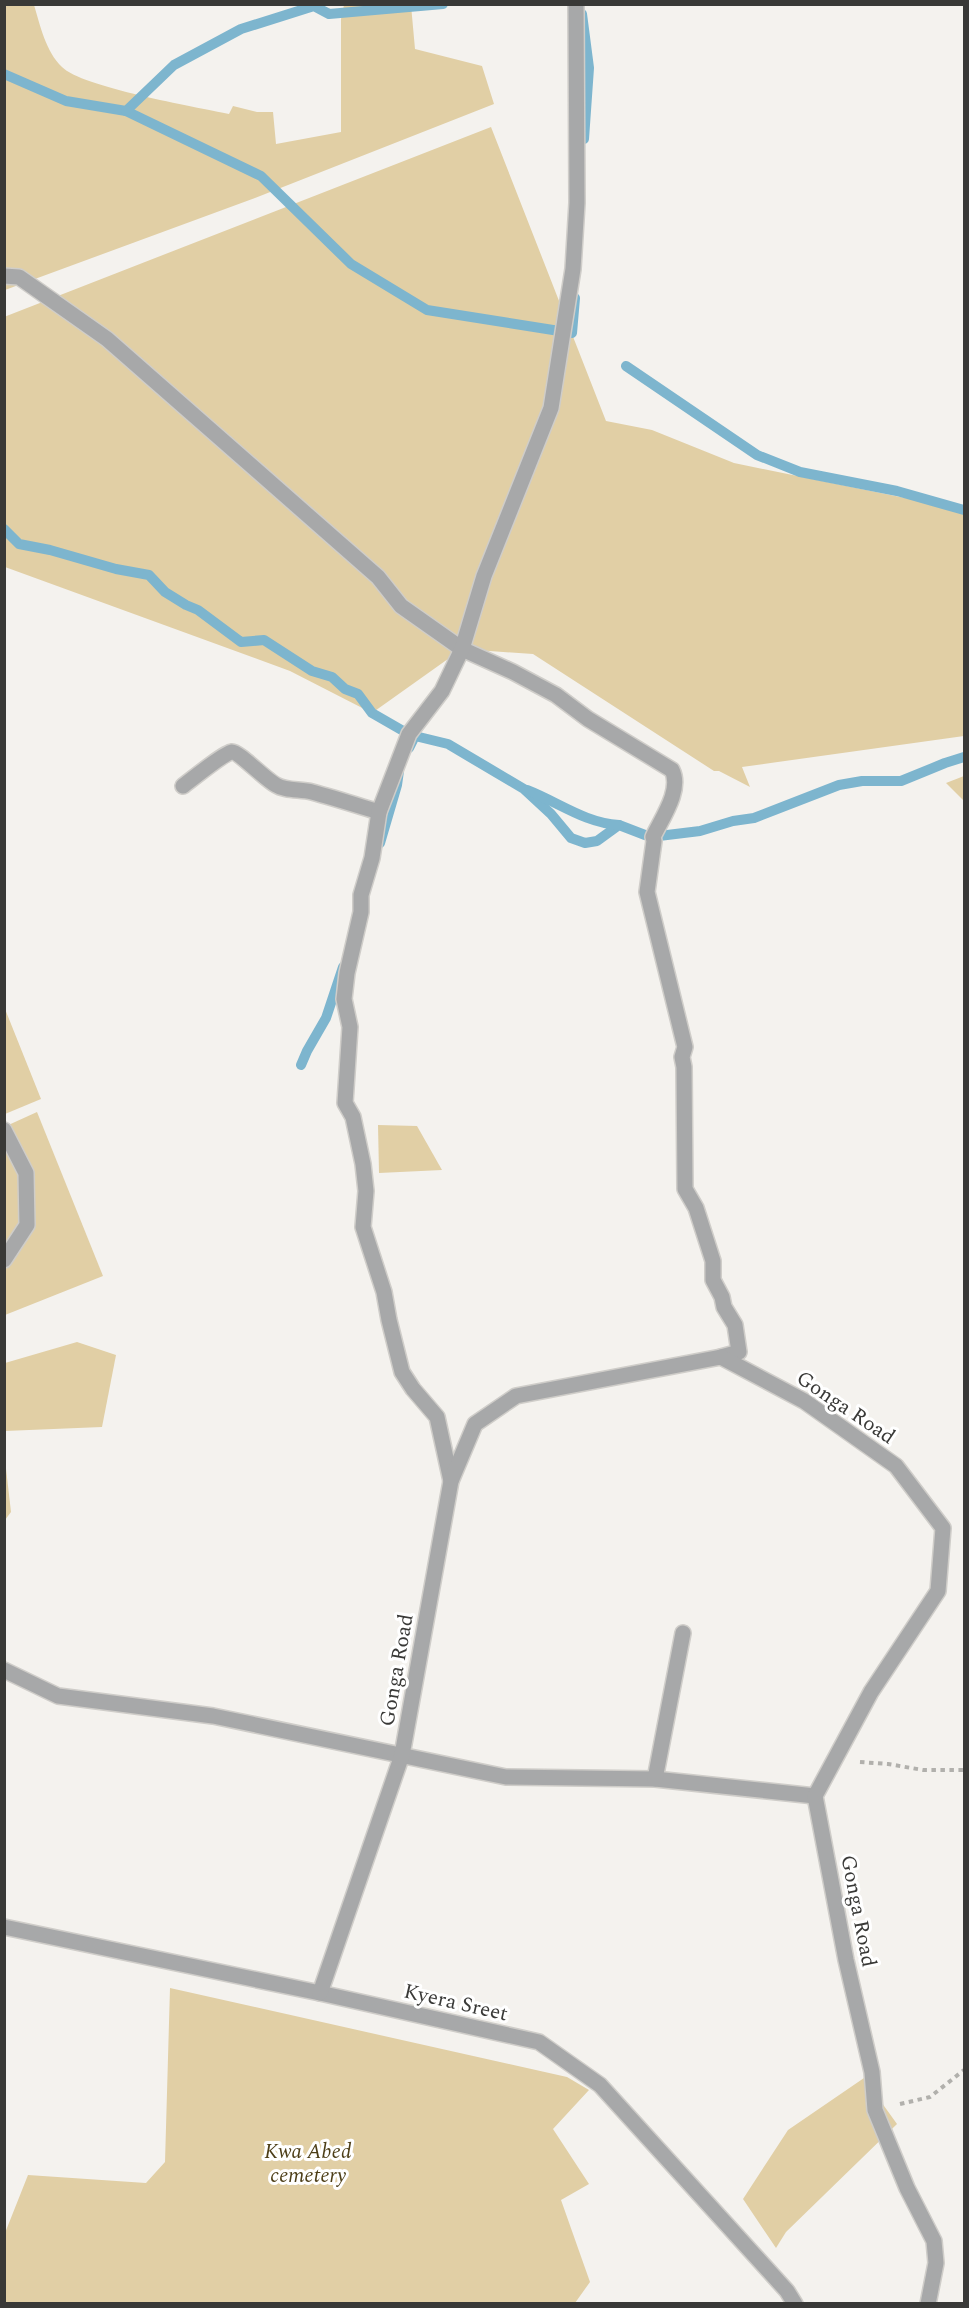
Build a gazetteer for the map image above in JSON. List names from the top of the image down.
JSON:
{
  "streets": {
    "street": ["Gonga Road", "Kyera Sreet"]
  },
  "crossings": [
    ["Gonga Road", "Kyera Sreet"]
  ],
  "parks": ["Kwa Abed cemetery"]
}
